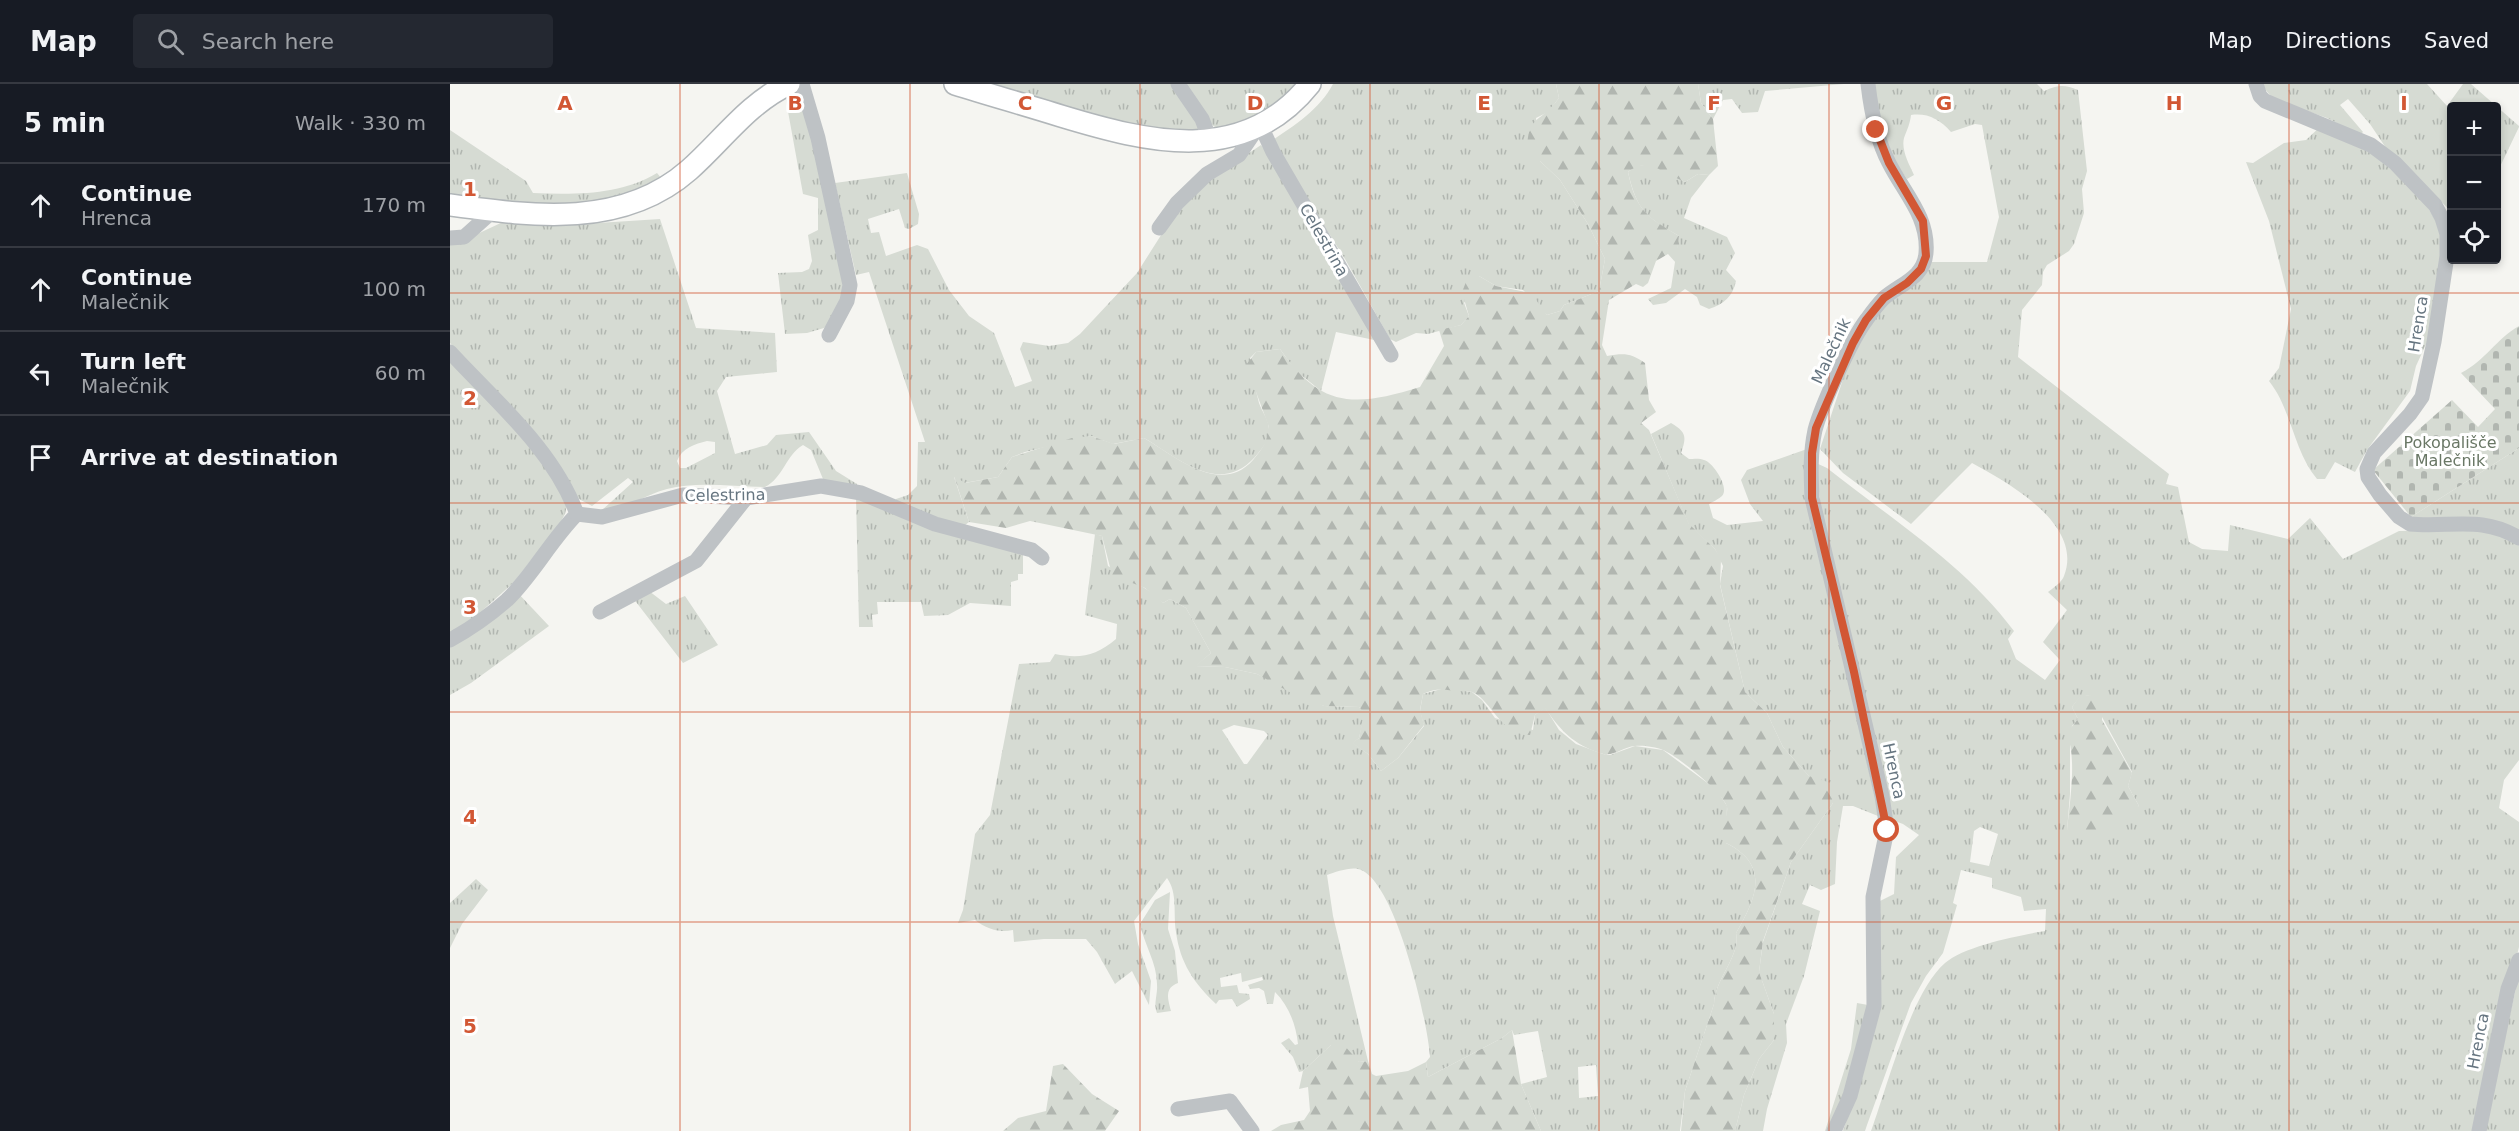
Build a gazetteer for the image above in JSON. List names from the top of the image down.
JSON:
{
  "streets": {
    "street": ["Celestrina", "Hrenca", "Malečnik"]
  },
  "crossings": [
    ["Hrenca", "Malečnik"]
  ],
  "parks": ["Pokopališče Malečnik"],
  "page": {
    "header": "Map",
    "search": "Search here",
    "nav": ["Map", "Directions", "Saved"],
    "heading": ["5 min", "Walk · 330 m"],
    "map_buttons": ["+", "−"],
    "list": [
      ["Continue", "Hrenca", "170 m"],
      ["Continue", "Malečnik", "100 m"],
      ["Turn left", "Malečnik", "60 m"],
      "Arrive at destination"
    ]
  },
  "grid": {
    "columns": [
      "A",
      "B",
      "C",
      "D",
      "E",
      "F",
      "G",
      "H",
      "I"
    ],
    "rows": [
      "1",
      "2",
      "3",
      "4",
      "5"
    ]
  }
}
